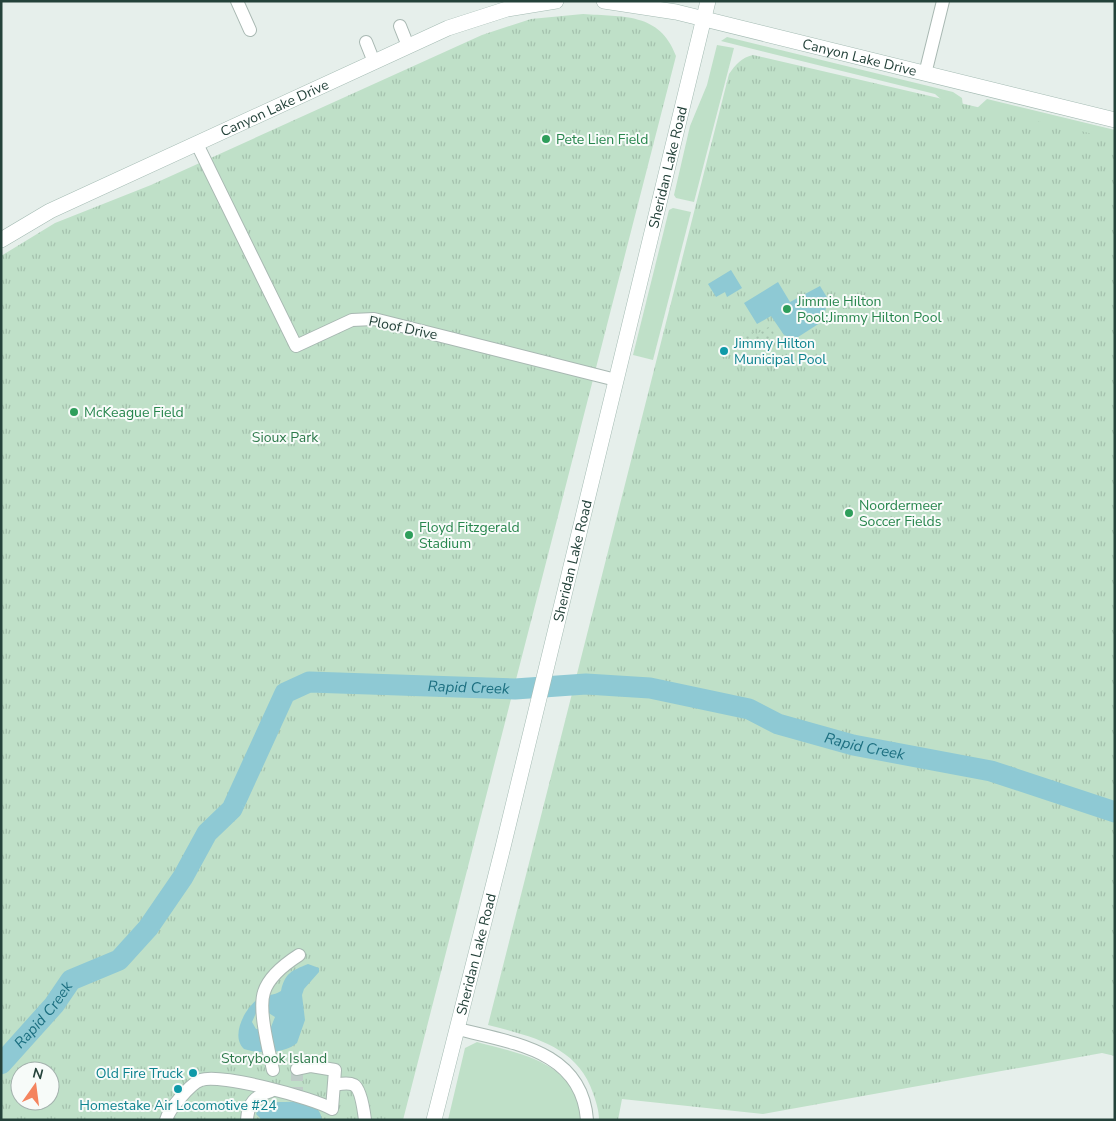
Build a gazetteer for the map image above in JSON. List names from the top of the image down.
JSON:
{
  "streets": {
    "street": ["Canyon Lake Drive", "Sheridan Lake Road", "Ploof Drive"]
  },
  "crossings": [
    ["Canyon Lake Drive", "Sheridan Lake Road"],
    ["Canyon Lake Drive", "Ploof Drive"],
    ["Sheridan Lake Road", "Ploof Drive"]
  ],
  "water": ["Rapid Creek"],
  "parks": ["Sioux Park", "Storybook Island"],
  "places": [
    "Pete Lien Field",
    "Jimmie Hilton Pool;Jimmy Hilton Pool",
    "Jimmy Hilton Municipal Pool",
    "McKeague Field",
    "Noordermeer Soccer Fields",
    "Floyd Fitzgerald Stadium",
    "Old Fire Truck",
    "Homestake Air Locomotive #24"
  ],
  "north": "top"
}
